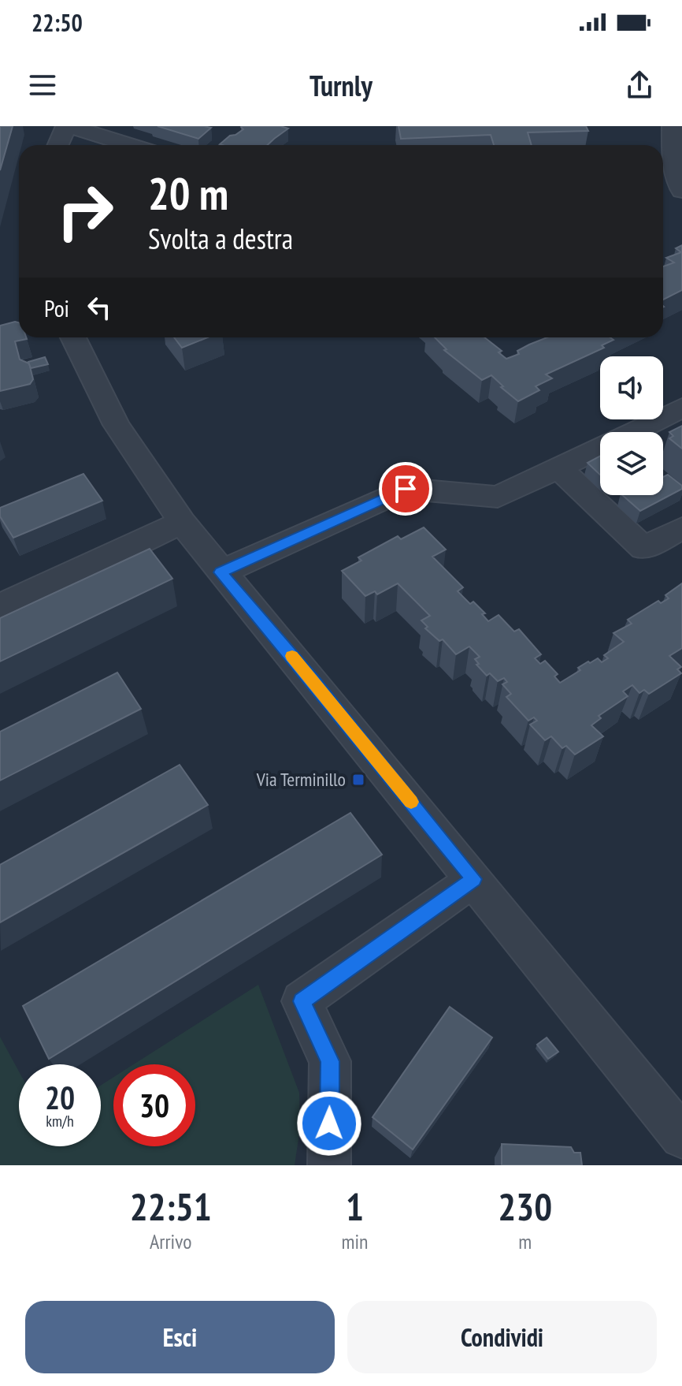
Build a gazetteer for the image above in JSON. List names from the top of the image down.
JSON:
{
  "places": {
    "transit": ["Via Terminillo"]
  },
  "page": {
    "status": "22:50",
    "header": "Turnly",
    "turn": ["20 m", "Svolta a destra"],
    "then": "Poi",
    "speed": "20 km/h",
    "limit": "30",
    "eta": [
      "22:51",
      "Arrivo",
      "1",
      "min",
      "230",
      "m"
    ],
    "buttons": ["Esci", "Condividi"]
  }
}
